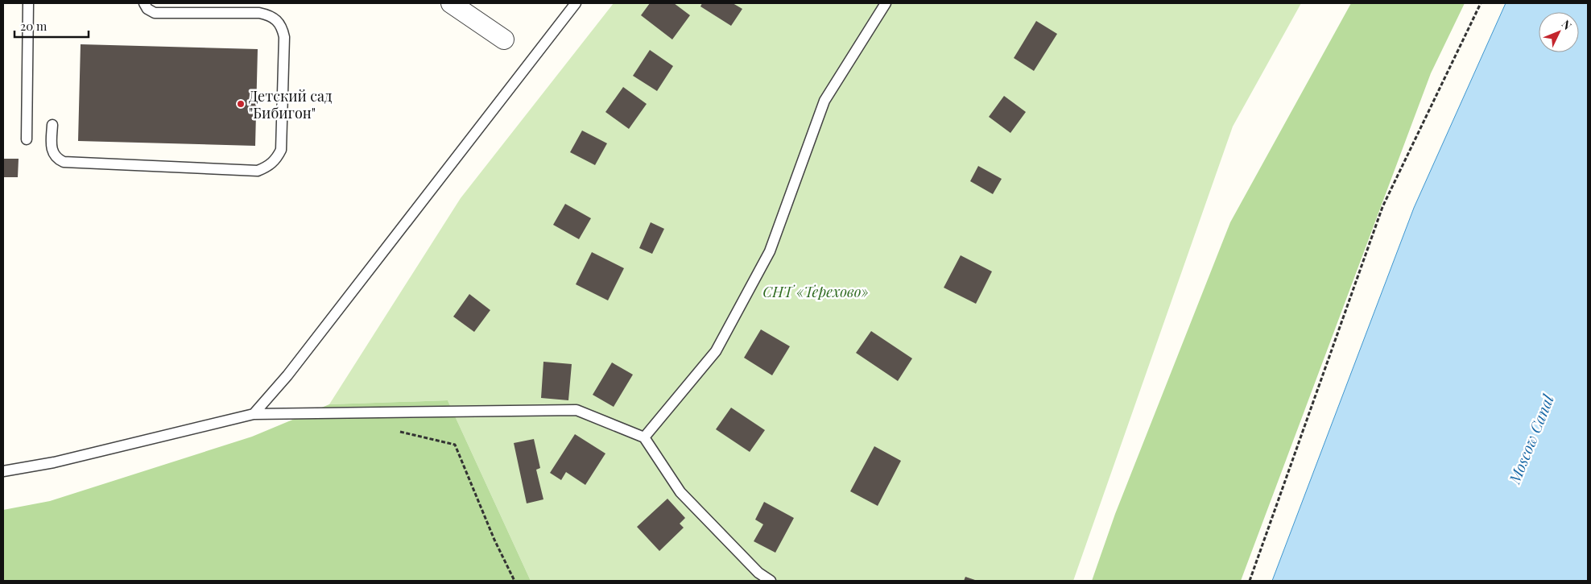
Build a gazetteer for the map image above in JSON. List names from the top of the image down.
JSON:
{
  "water": ["Moscow Canal"],
  "parks": ["СНТ «Терехово»"],
  "places": ["Детский сад \"Бибигон\""],
  "scale_bar": "20 m",
  "north": "top right"
}
